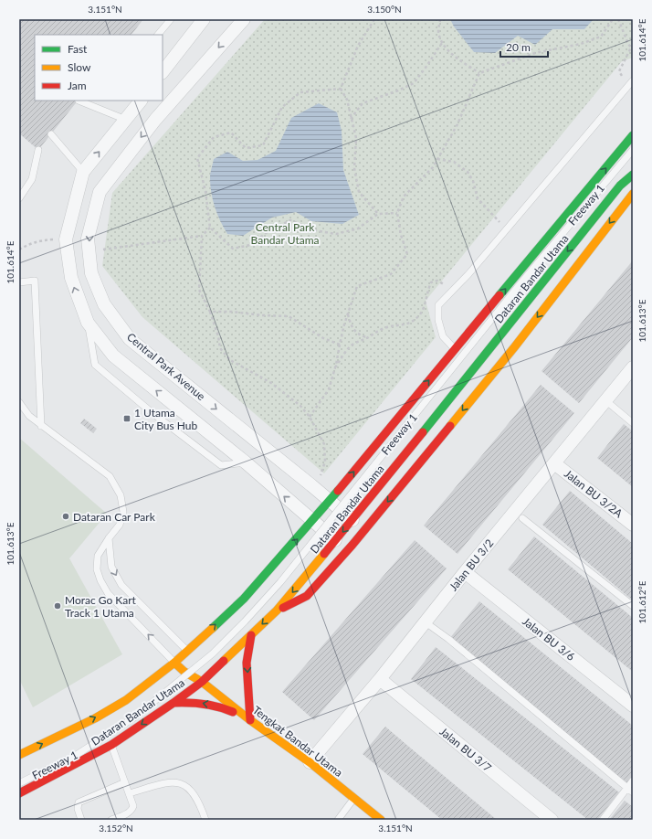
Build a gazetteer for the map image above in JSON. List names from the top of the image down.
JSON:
{
  "streets": {
    "main road": ["Dataran Bandar Utama", "Tengkat Bandar Utama"],
    "street": [
      "Central Park Avenue",
      "Jalan BU 3/2A",
      "Jalan BU 3/2",
      "Jalan BU 3/6",
      "Jalan BU 3/7"
    ],
    "lane": ["Freeway 1"]
  },
  "crossings": [
    ["Dataran Bandar Utama", "Central Park Avenue"],
    ["Dataran Bandar Utama", "Tengkat Bandar Utama"],
    ["Jalan BU 3/2A", "Jalan BU 3/2"],
    ["Jalan BU 3/2", "Jalan BU 3/6"],
    ["Jalan BU 3/2", "Tengkat Bandar Utama"],
    ["Jalan BU 3/2", "Jalan BU 3/7"]
  ],
  "parks": ["Central Park Bandar Utama"],
  "places": {
    "transit": ["1 Utama City Bus Hub"],
    "other": ["Dataran Car Park", "Morac Go Kart Track 1 Utama"]
  },
  "legend": ["Fast", "Slow", "Jam"],
  "scale_bar": "20 m",
  "coordinates": [
    "3.151°N",
    "3.150°N",
    "101.614°E",
    "101.613°E",
    "101.612°E",
    "3.152°N"
  ]
}
